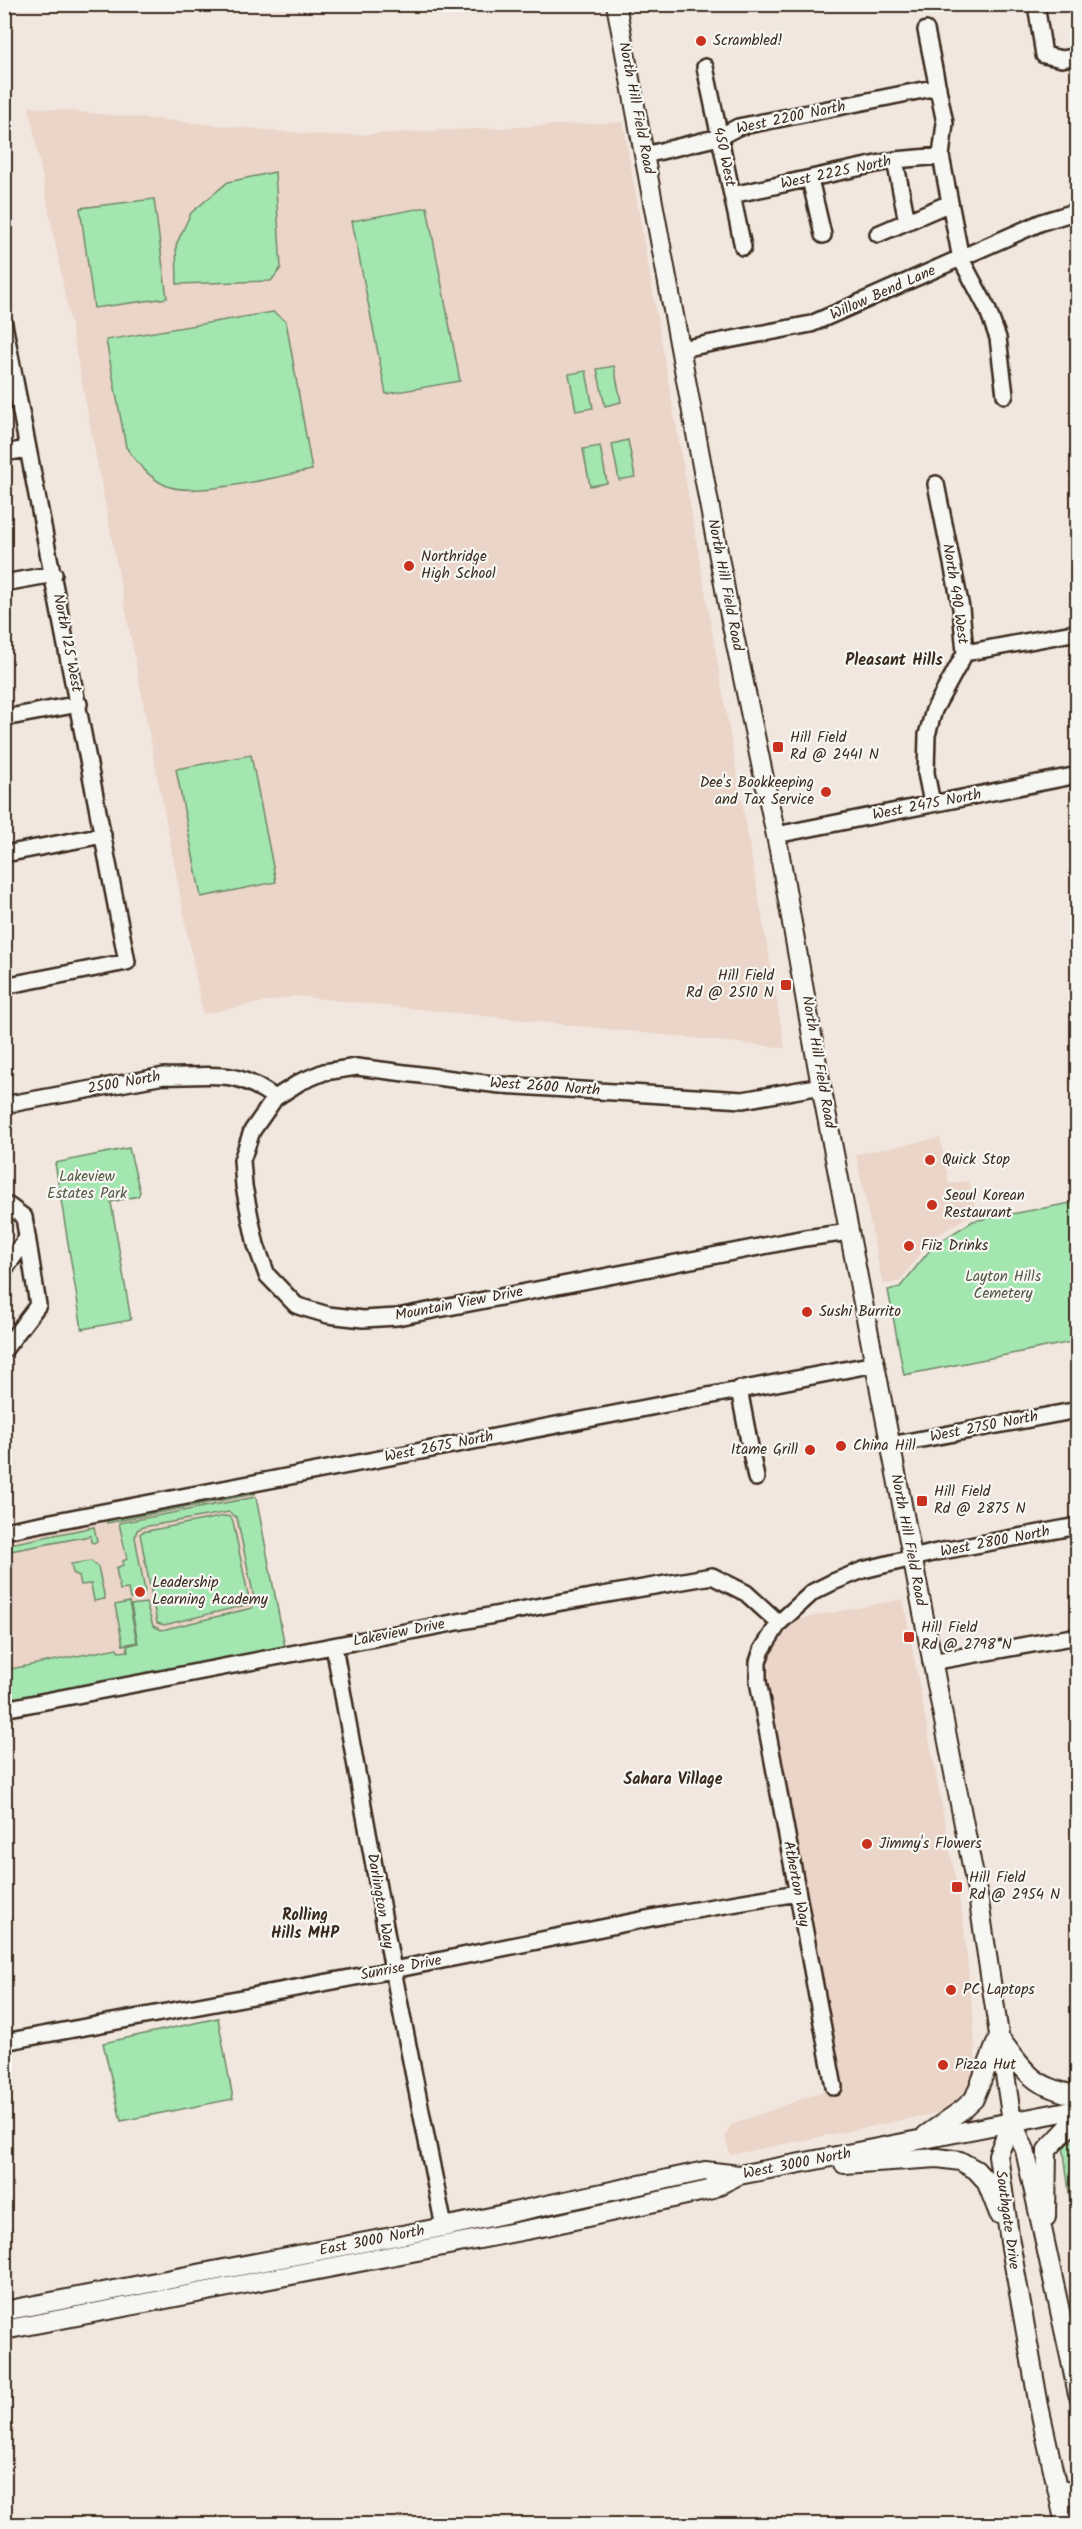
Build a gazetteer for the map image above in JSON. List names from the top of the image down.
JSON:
{
  "streets": {
    "main road": [
      "North Hill Field Road",
      "West 3000 North",
      "Southgate Drive",
      "East 3000 North"
    ],
    "street": [
      "West 2200 North",
      "450 West",
      "West 2225 North",
      "Willow Bend Lane",
      "North 490 West",
      "North 125 West",
      "West 2475 North",
      "2500 North",
      "West 2600 North",
      "Mountain View Drive",
      "West 2750 North",
      "West 2675 North",
      "West 2800 North",
      "Lakeview Drive",
      "Atherton Way",
      "Darlington Way",
      "Sunrise Drive"
    ]
  },
  "crossings": [
    ["North Hill Field Road", "West 2200 North"],
    ["North Hill Field Road", "Willow Bend Lane"],
    ["North Hill Field Road", "West 2475 North"],
    ["North Hill Field Road", "West 2600 North"],
    ["North Hill Field Road", "Mountain View Drive"],
    ["North Hill Field Road", "West 2750 North"],
    ["North Hill Field Road", "West 2675 North"],
    ["North Hill Field Road", "West 2800 North"],
    ["North Hill Field Road", "West 3000 North"],
    ["North Hill Field Road", "Southgate Drive"],
    ["West 2200 North", "450 West"],
    ["450 West", "West 2225 North"],
    ["North 490 West", "West 2475 North"],
    ["2500 North", "West 2600 North"],
    ["2500 North", "Mountain View Drive"],
    ["West 2600 North", "Mountain View Drive"],
    ["West 2800 North", "Lakeview Drive"],
    ["West 2800 North", "Atherton Way"],
    ["Lakeview Drive", "Atherton Way"],
    ["Lakeview Drive", "Darlington Way"],
    ["Atherton Way", "Sunrise Drive"],
    ["Darlington Way", "Sunrise Drive"],
    ["Darlington Way", "East 3000 North"],
    ["West 3000 North", "Southgate Drive"],
    ["West 3000 North", "East 3000 North"]
  ],
  "districts": ["Pleasant Hills", "Sahara Village", "Rolling Hills MHP"],
  "parks": ["Lakeview Estates Park", "Layton Hills Cemetery"],
  "places": {
    "other": [
      "Scrambled!",
      "Northridge High School",
      "Dee's Bookkeeping and Tax Service",
      "Quick Stop",
      "Seoul Korean Restaurant",
      "Fiiz Drinks",
      "Sushi Burrito",
      "China Hill",
      "Itame Grill",
      "Leadership Learning Academy",
      "Jimmy's Flowers",
      "PC Laptops",
      "Pizza Hut"
    ],
    "transit": [
      "Hill Field Rd @ 2441 N",
      "Hill Field Rd @ 2510 N",
      "Hill Field Rd @ 2875 N",
      "Hill Field Rd @ 2798 N",
      "Hill Field Rd @ 2954 N"
    ]
  }
}
